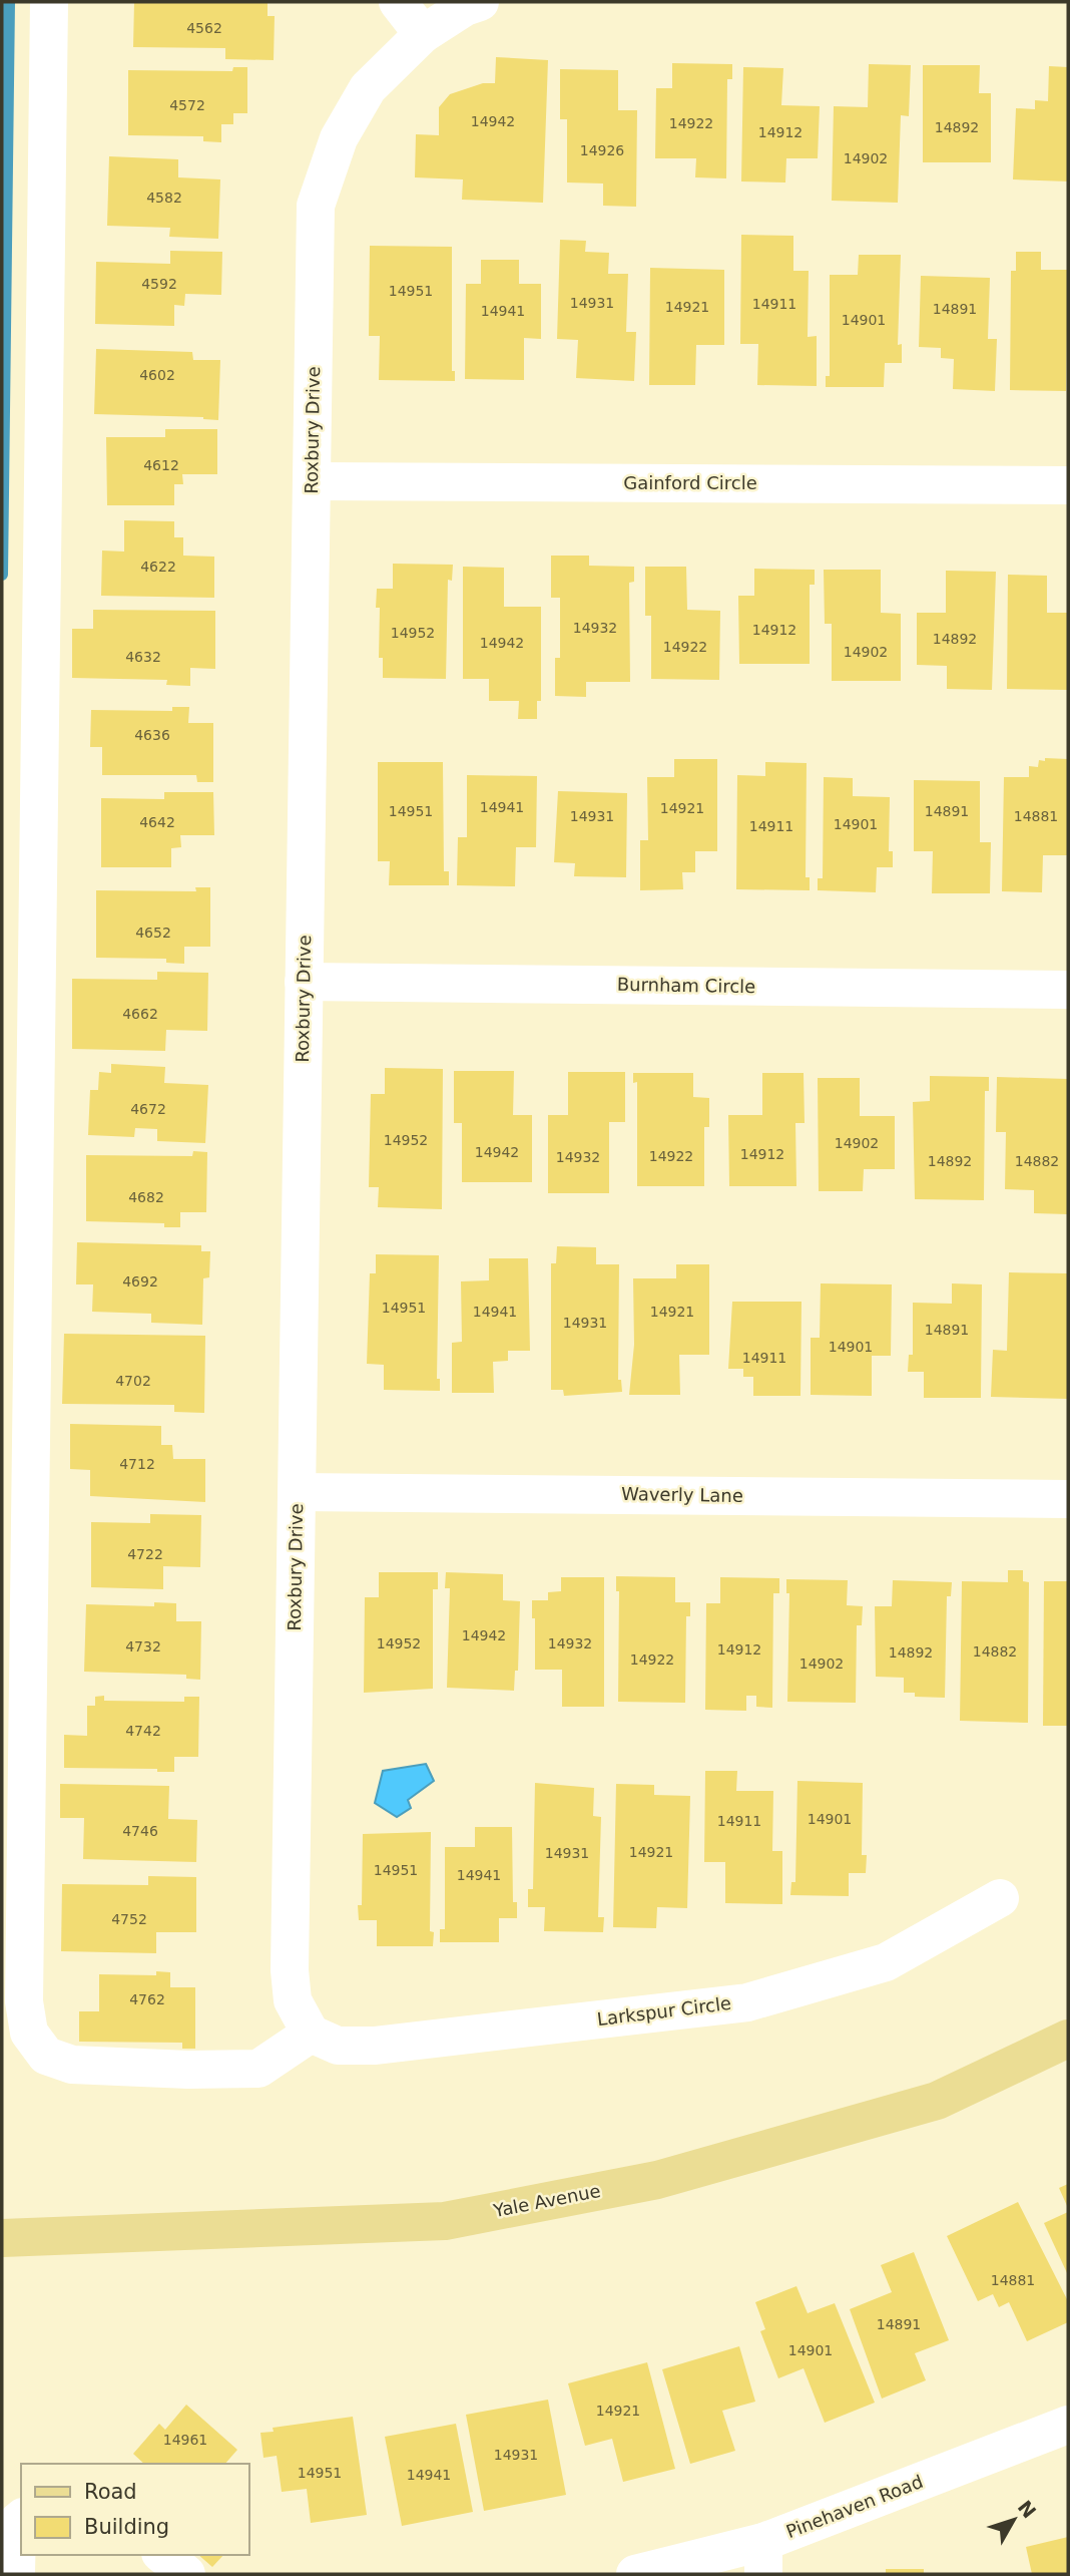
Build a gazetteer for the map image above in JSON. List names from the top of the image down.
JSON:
{
  "streets": {
    "main road": ["Yale Avenue"],
    "street": [
      "Roxbury Drive",
      "Gainford Circle",
      "Burnham Circle",
      "Waverly Lane",
      "Larkspur Circle",
      "Pinehaven Road"
    ]
  },
  "crossings": [
    ["Roxbury Drive", "Gainford Circle"],
    ["Roxbury Drive", "Burnham Circle"],
    ["Roxbury Drive", "Waverly Lane"],
    ["Roxbury Drive", "Larkspur Circle"]
  ],
  "house_numbers": [
    "4562",
    "4572",
    "14942",
    "14922",
    "14892",
    "14912",
    "14926",
    "14902",
    "4582",
    "4592",
    "14951",
    "14931",
    "14911",
    "14921",
    "14891",
    "14941",
    "14901",
    "4602",
    "4612",
    "4622",
    "14932",
    "14912",
    "14952",
    "14892",
    "14942",
    "14922",
    "14902",
    "4632",
    "4636",
    "14941",
    "14921",
    "14951",
    "14891",
    "14931",
    "14881",
    "4642",
    "14901",
    "14911",
    "4652",
    "4662",
    "4672",
    "14952",
    "14902",
    "14942",
    "14912",
    "14922",
    "14932",
    "14892",
    "14882",
    "4682",
    "4692",
    "14951",
    "14941",
    "14921",
    "14931",
    "14891",
    "14901",
    "14911",
    "4702",
    "4712",
    "4722",
    "14942",
    "14952",
    "14932",
    "4732",
    "14912",
    "14882",
    "14892",
    "14922",
    "14902",
    "4742",
    "14901",
    "14911",
    "4746",
    "14921",
    "14931",
    "14951",
    "14941",
    "4752",
    "4762",
    "14881",
    "14891",
    "14901",
    "14921",
    "14961",
    "14931",
    "14951",
    "14941"
  ],
  "legend": ["Road", "Building"],
  "north": "top right"
}
